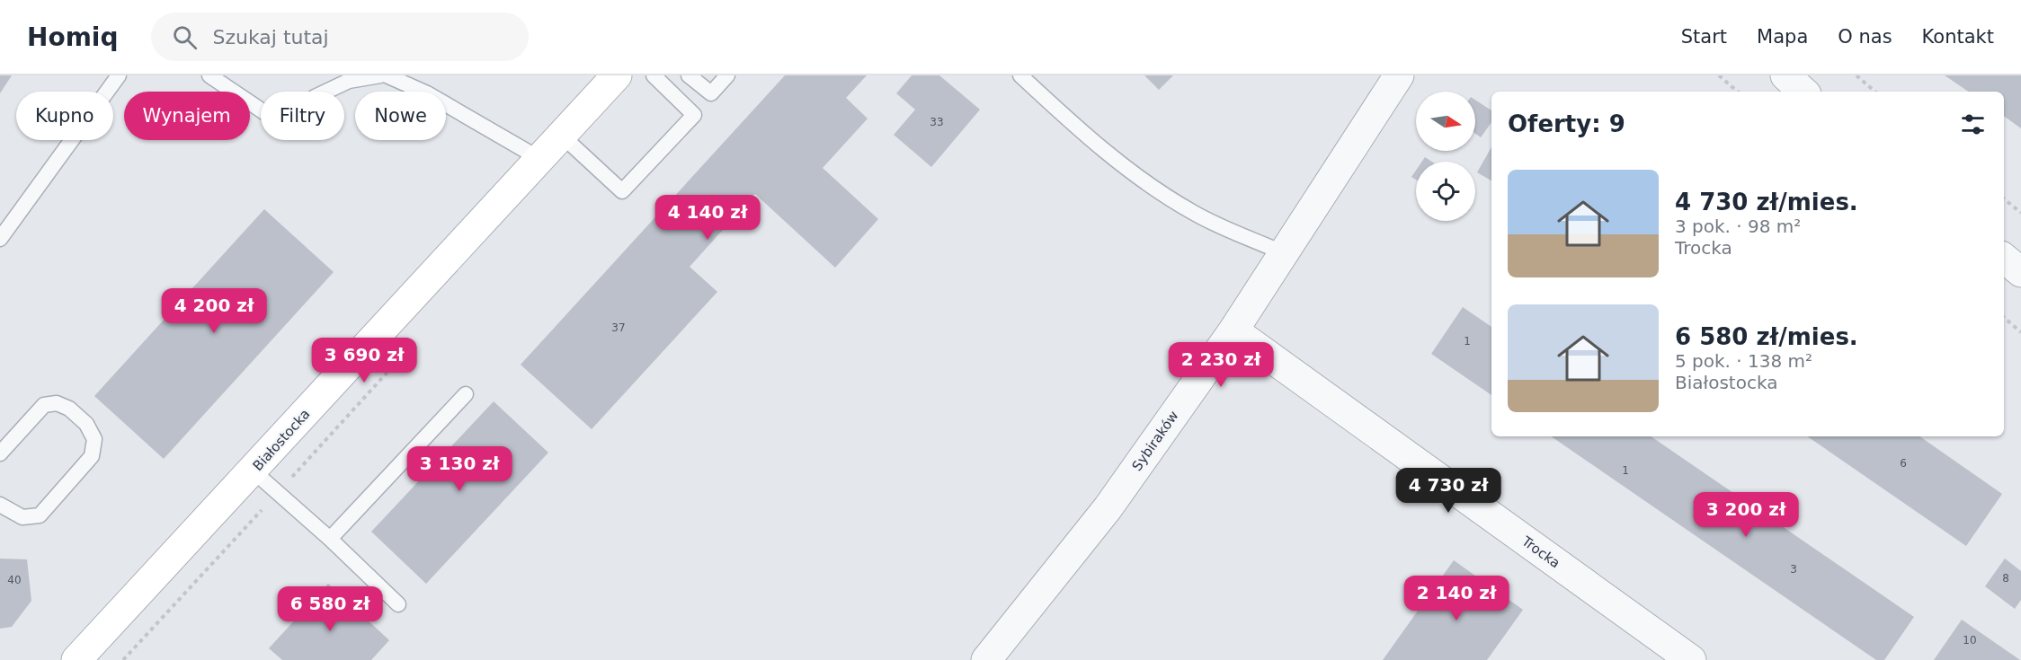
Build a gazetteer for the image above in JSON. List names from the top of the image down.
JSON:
{
  "streets": {
    "street": ["Białostocka", "Sybiraków", "Trocka"]
  },
  "crossings": [
    ["Sybiraków", "Trocka"]
  ],
  "house_numbers": [
    "33",
    "37",
    "1",
    "6",
    "1",
    "3",
    "8",
    "40",
    "10"
  ],
  "north": "right",
  "page": {
    "header": "Homiq",
    "search": "Szukaj tutaj",
    "nav": [
      "Start",
      "Mapa",
      "O nas",
      "Kontakt"
    ],
    "chip": [
      "Kupno",
      "Wynajem",
      "Filtry",
      "Nowe"
    ],
    "heading": "Oferty: 9",
    "list": [
      {
        "name": "4 730 zł/mies.",
        "note": "3 pok. · 98 m² · Trocka"
      },
      {
        "name": "6 580 zł/mies.",
        "note": "5 pok. · 138 m² · Białostocka"
      }
    ],
    "price": [
      "4 140 zł",
      "4 200 zł",
      "3 690 zł",
      "2 230 zł",
      "3 130 zł",
      "4 730 zł",
      "3 200 zł",
      "2 140 zł",
      "6 580 zł"
    ]
  }
}
